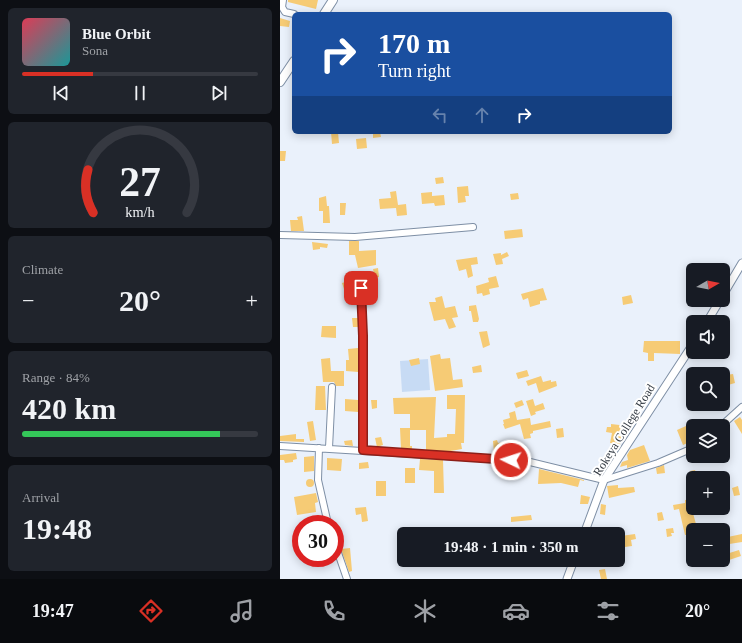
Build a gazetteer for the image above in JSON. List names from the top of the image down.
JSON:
{
  "streets": {
    "street": ["Rokeya College Road"]
  },
  "north": "right",
  "page": {
    "turn": ["170 m", "Turn right"],
    "song": ["Blue Orbit", "Sona"],
    "tile": [
      "Climate",
      ["Range · 84%", "420 km"],
      ["Arrival", "19:48"]
    ],
    "map_buttons": ["+", "−"],
    "heat": ["−", "20°", "+"],
    "limit": "30",
    "trip": "19:48 · 1 min · 350 m",
    "tabs": ["19:47", "20°"],
    "gauge": ["27", "km/h"]
  }
}
